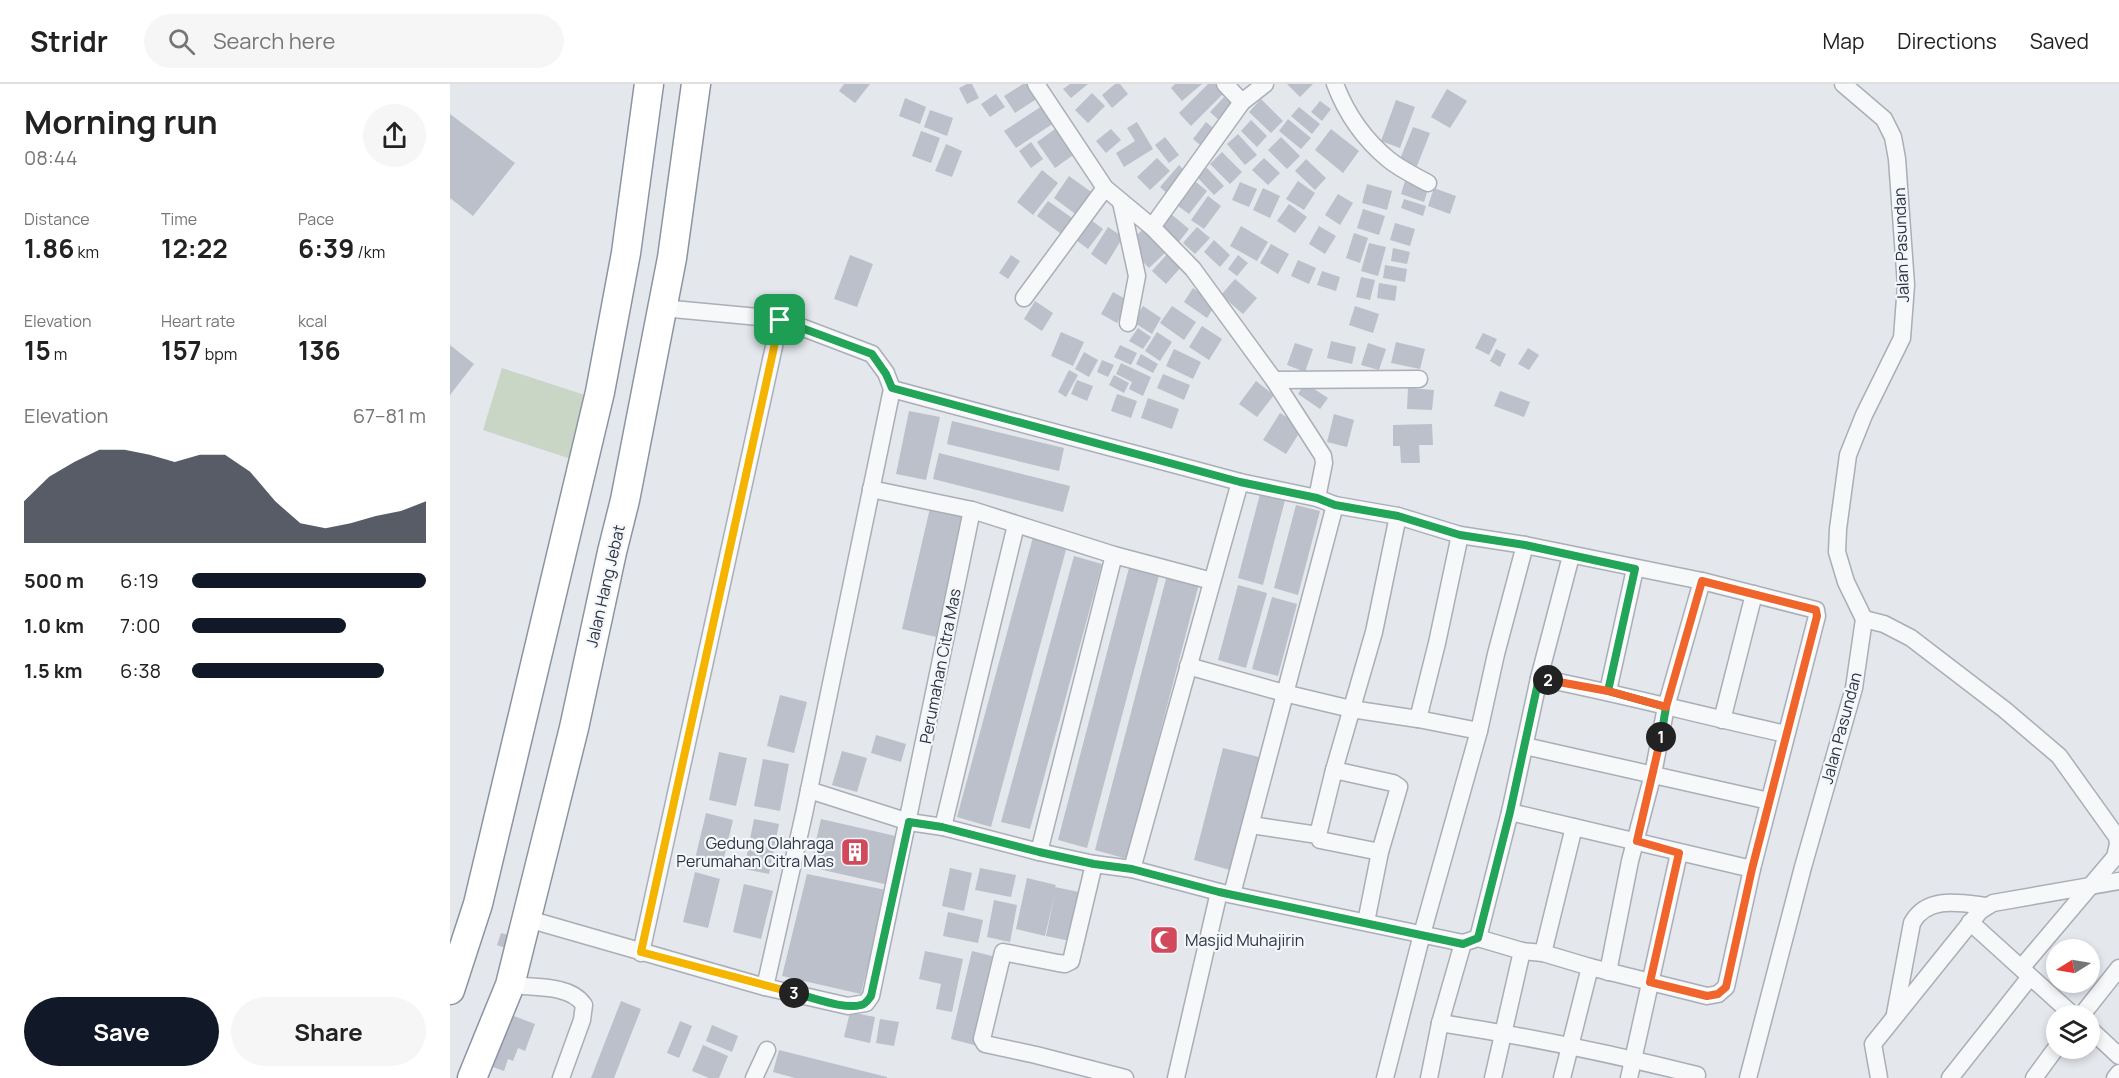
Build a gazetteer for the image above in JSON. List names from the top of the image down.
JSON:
{
  "streets": {
    "highway": ["Jalan Hang Jebat"],
    "street": ["Jalan Pasundan", "Perumahan Citra Mas"]
  },
  "crossings": [
    ["Jalan Hang Jebat", "Perumahan Citra Mas"]
  ],
  "places": {
    "building": ["Gedung Olahraga Perumahan Citra Mas"],
    "mosque": ["Masjid Muhajirin"]
  },
  "north": "left",
  "page": {
    "header": "Stridr",
    "search": "Search here",
    "nav": ["Map", "Directions", "Saved"],
    "heading": ["Morning run", "08:44"],
    "stats": [
      ["Distance", "1.86 km"],
      ["Time", "12:22"],
      ["Pace", "6:39 /km"],
      ["Elevation", "15 m"],
      ["Heart rate", "157 bpm"],
      ["kcal", "136"]
    ],
    "chart": ["Elevation", "67–81 m"],
    "list": [
      {
        "name": "500 m",
        "note": "6:19"
      },
      {
        "name": "1.0 km",
        "note": "7:00"
      },
      {
        "name": "1.5 km",
        "note": "6:38"
      }
    ],
    "pins": ["2", "1", "3"],
    "buttons": ["Save", "Share"]
  }
}
